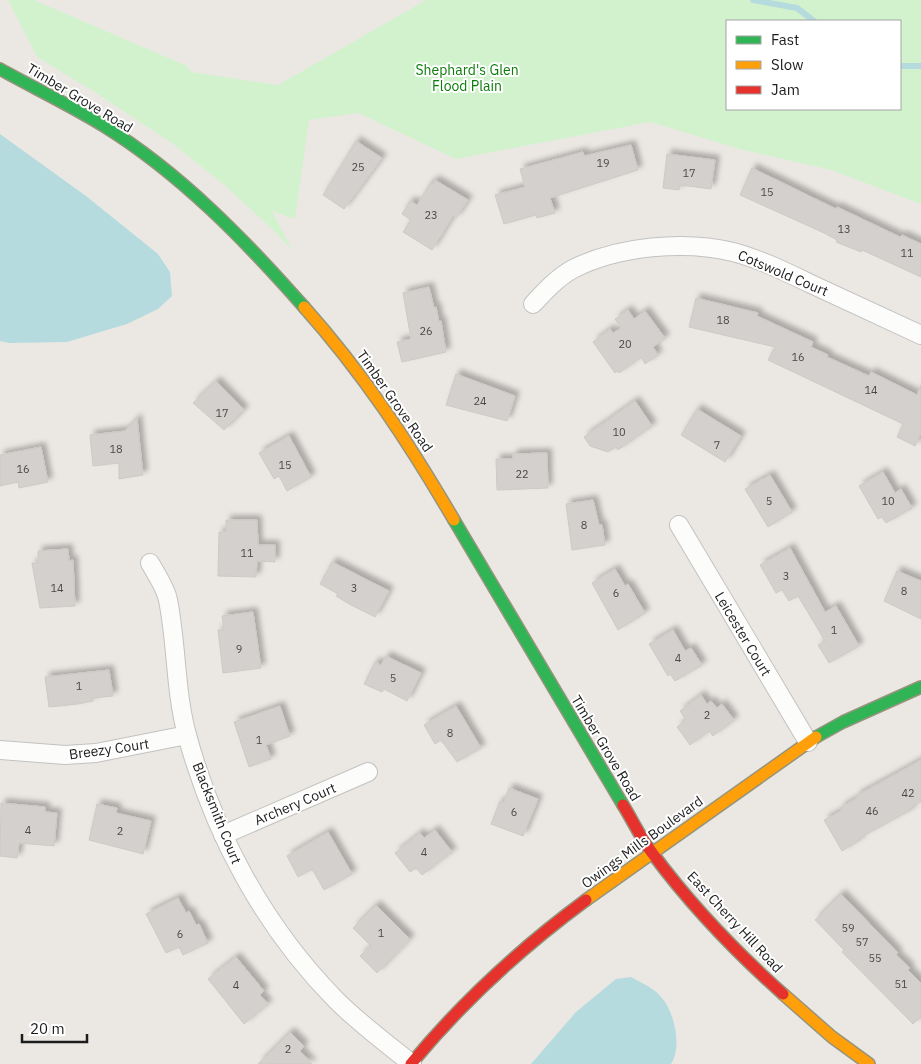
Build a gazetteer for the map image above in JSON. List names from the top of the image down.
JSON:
{
  "streets": {
    "street": [
      "Timber Grove Road",
      "Cotswold Court",
      "Leicester Court",
      "Breezy Court",
      "Archery Court",
      "Blacksmith Court",
      "Owings Mills Boulevard",
      "East Cherry Hill Road"
    ]
  },
  "crossings": [
    ["Timber Grove Road", "Owings Mills Boulevard"],
    ["Timber Grove Road", "East Cherry Hill Road"],
    ["Leicester Court", "Owings Mills Boulevard"],
    ["Breezy Court", "Blacksmith Court"],
    ["Archery Court", "Blacksmith Court"],
    ["Blacksmith Court", "Owings Mills Boulevard"],
    ["Owings Mills Boulevard", "East Cherry Hill Road"]
  ],
  "parks": ["Shephard's Glen Flood Plain"],
  "house_numbers": [
    "19",
    "25",
    "17",
    "15",
    "23",
    "13",
    "11",
    "18",
    "26",
    "20",
    "16",
    "14",
    "24",
    "17",
    "10",
    "7",
    "18",
    "15",
    "16",
    "22",
    "5",
    "10",
    "8",
    "11",
    "3",
    "14",
    "3",
    "8",
    "6",
    "1",
    "9",
    "4",
    "5",
    "1",
    "2",
    "8",
    "1",
    "42",
    "46",
    "6",
    "4",
    "2",
    "4",
    "59",
    "1",
    "6",
    "57",
    "55",
    "51",
    "4",
    "2"
  ],
  "legend": ["Fast", "Slow", "Jam"],
  "scale_bar": "20 m"
}
